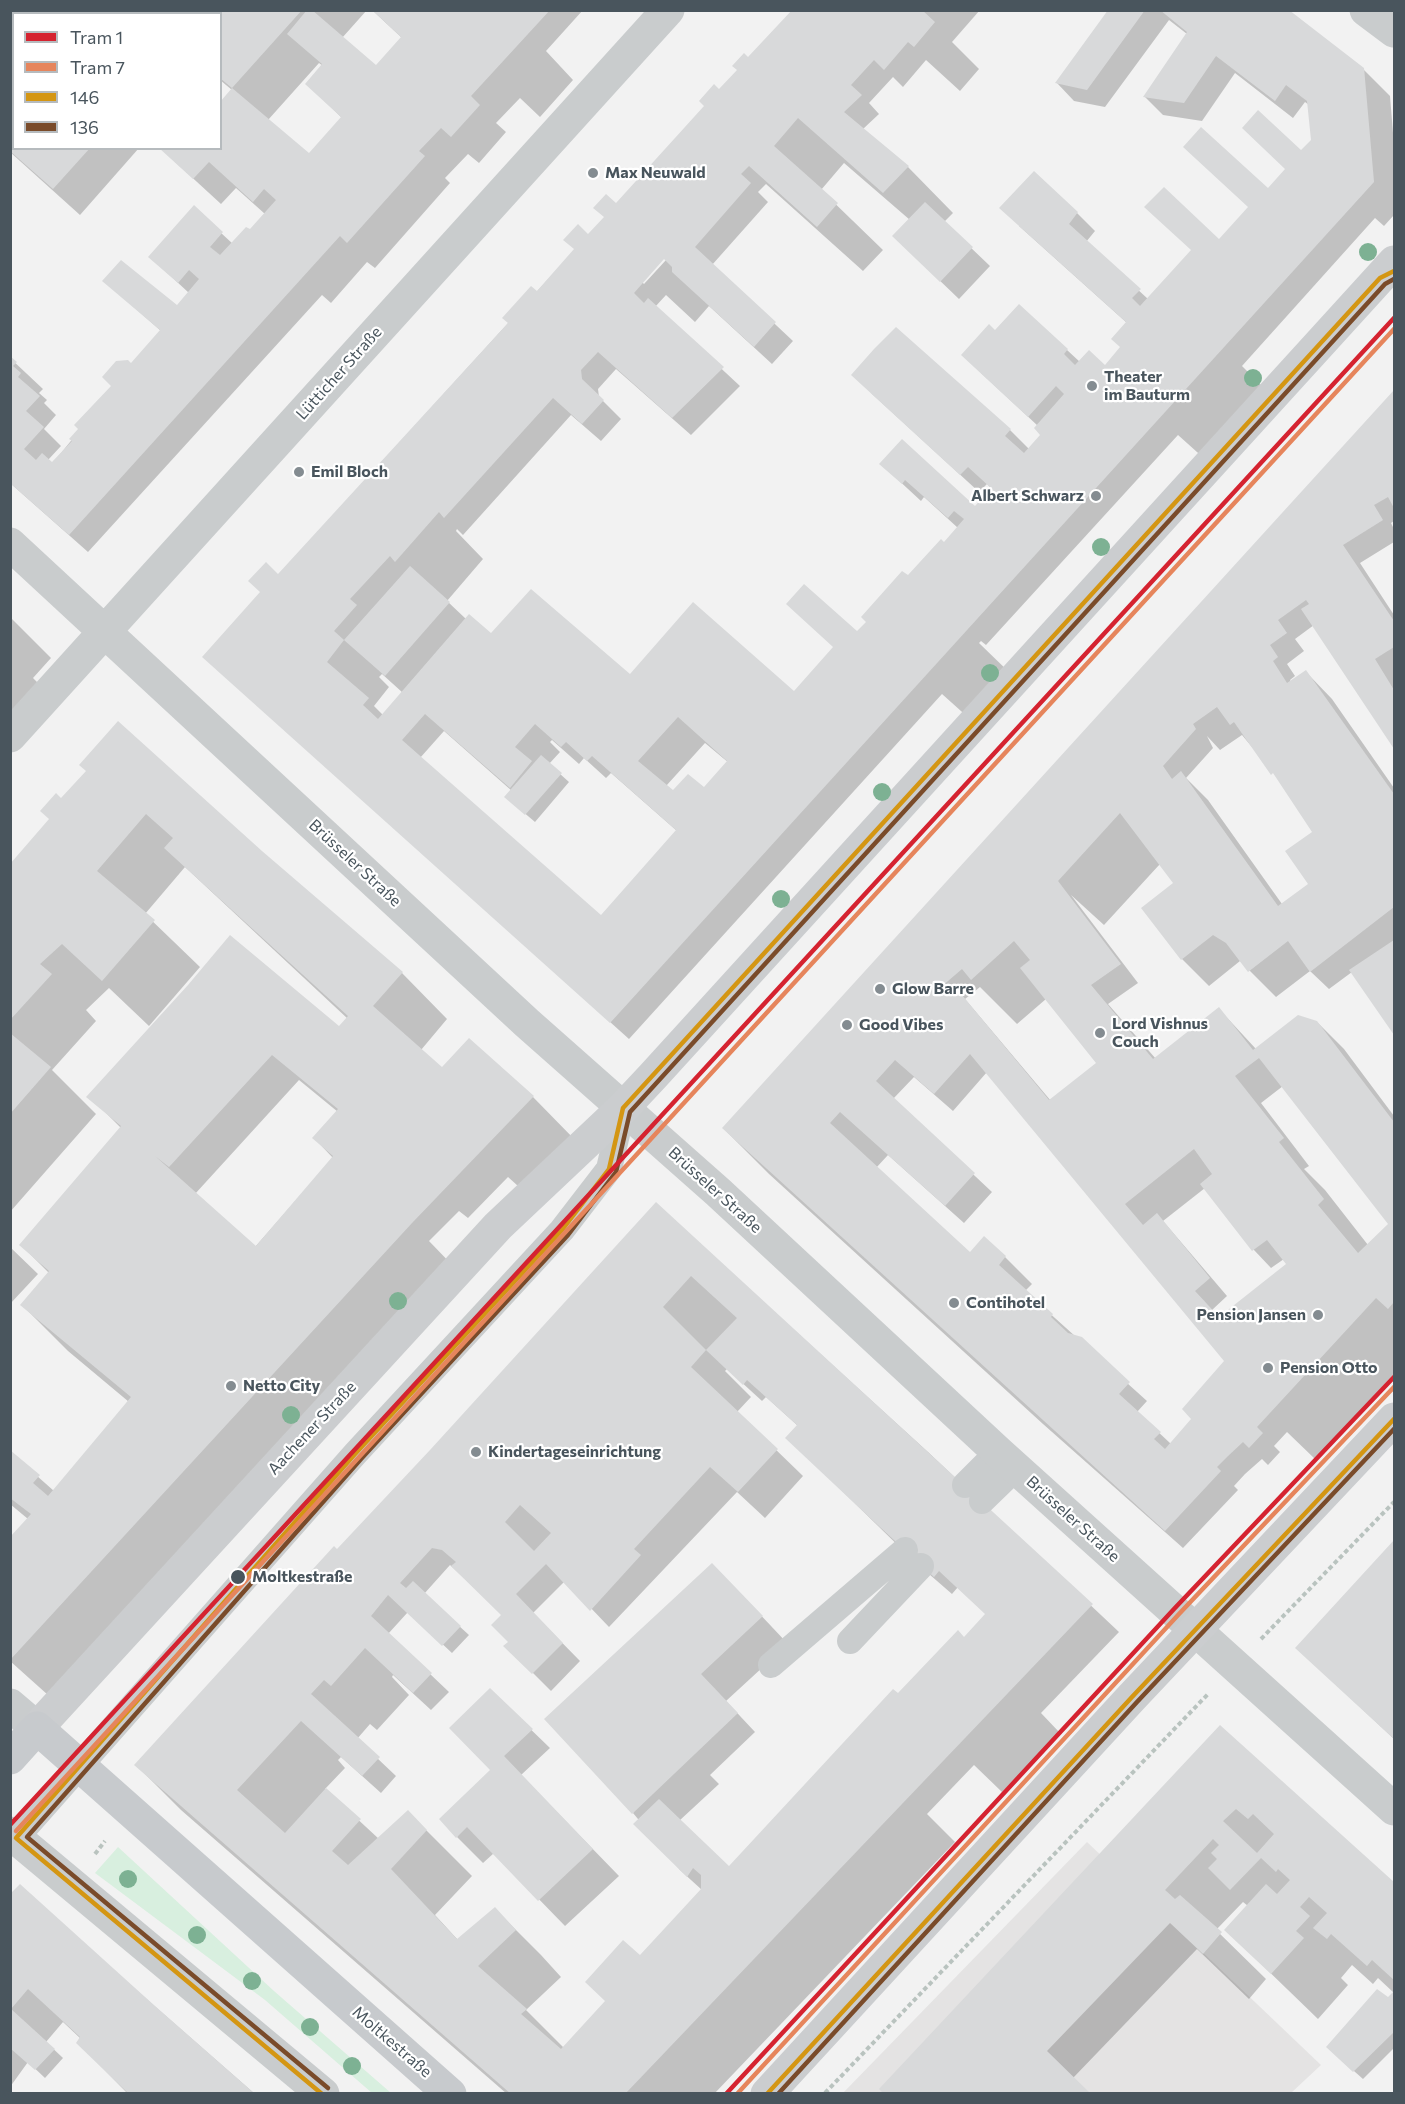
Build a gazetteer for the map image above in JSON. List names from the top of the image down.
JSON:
{
  "streets": {
    "main road": ["Aachener Straße", "Moltkestraße"],
    "street": ["Lütticher Straße", "Brüsseler Straße"]
  },
  "crossings": [
    ["Lütticher Straße", "Brüsseler Straße"],
    ["Brüsseler Straße", "Aachener Straße"],
    ["Aachener Straße", "Moltkestraße"]
  ],
  "places": [
    "Max Neuwald",
    "Theater im Bauturm",
    "Emil Bloch",
    "Albert Schwarz",
    "Glow Barre",
    "Good Vibes",
    "Lord Vishnus Couch",
    "Contihotel",
    "Pension Jansen",
    "Pension Otto",
    "Netto City",
    "Kindertageseinrichtung",
    "Moltkestraße"
  ],
  "lines": [
    "transit line 146",
    "transit line 136",
    "tram line 1",
    "tram line 7"
  ],
  "legend": [
    "Tram 1",
    "Tram 7",
    "146",
    "136"
  ]
}
